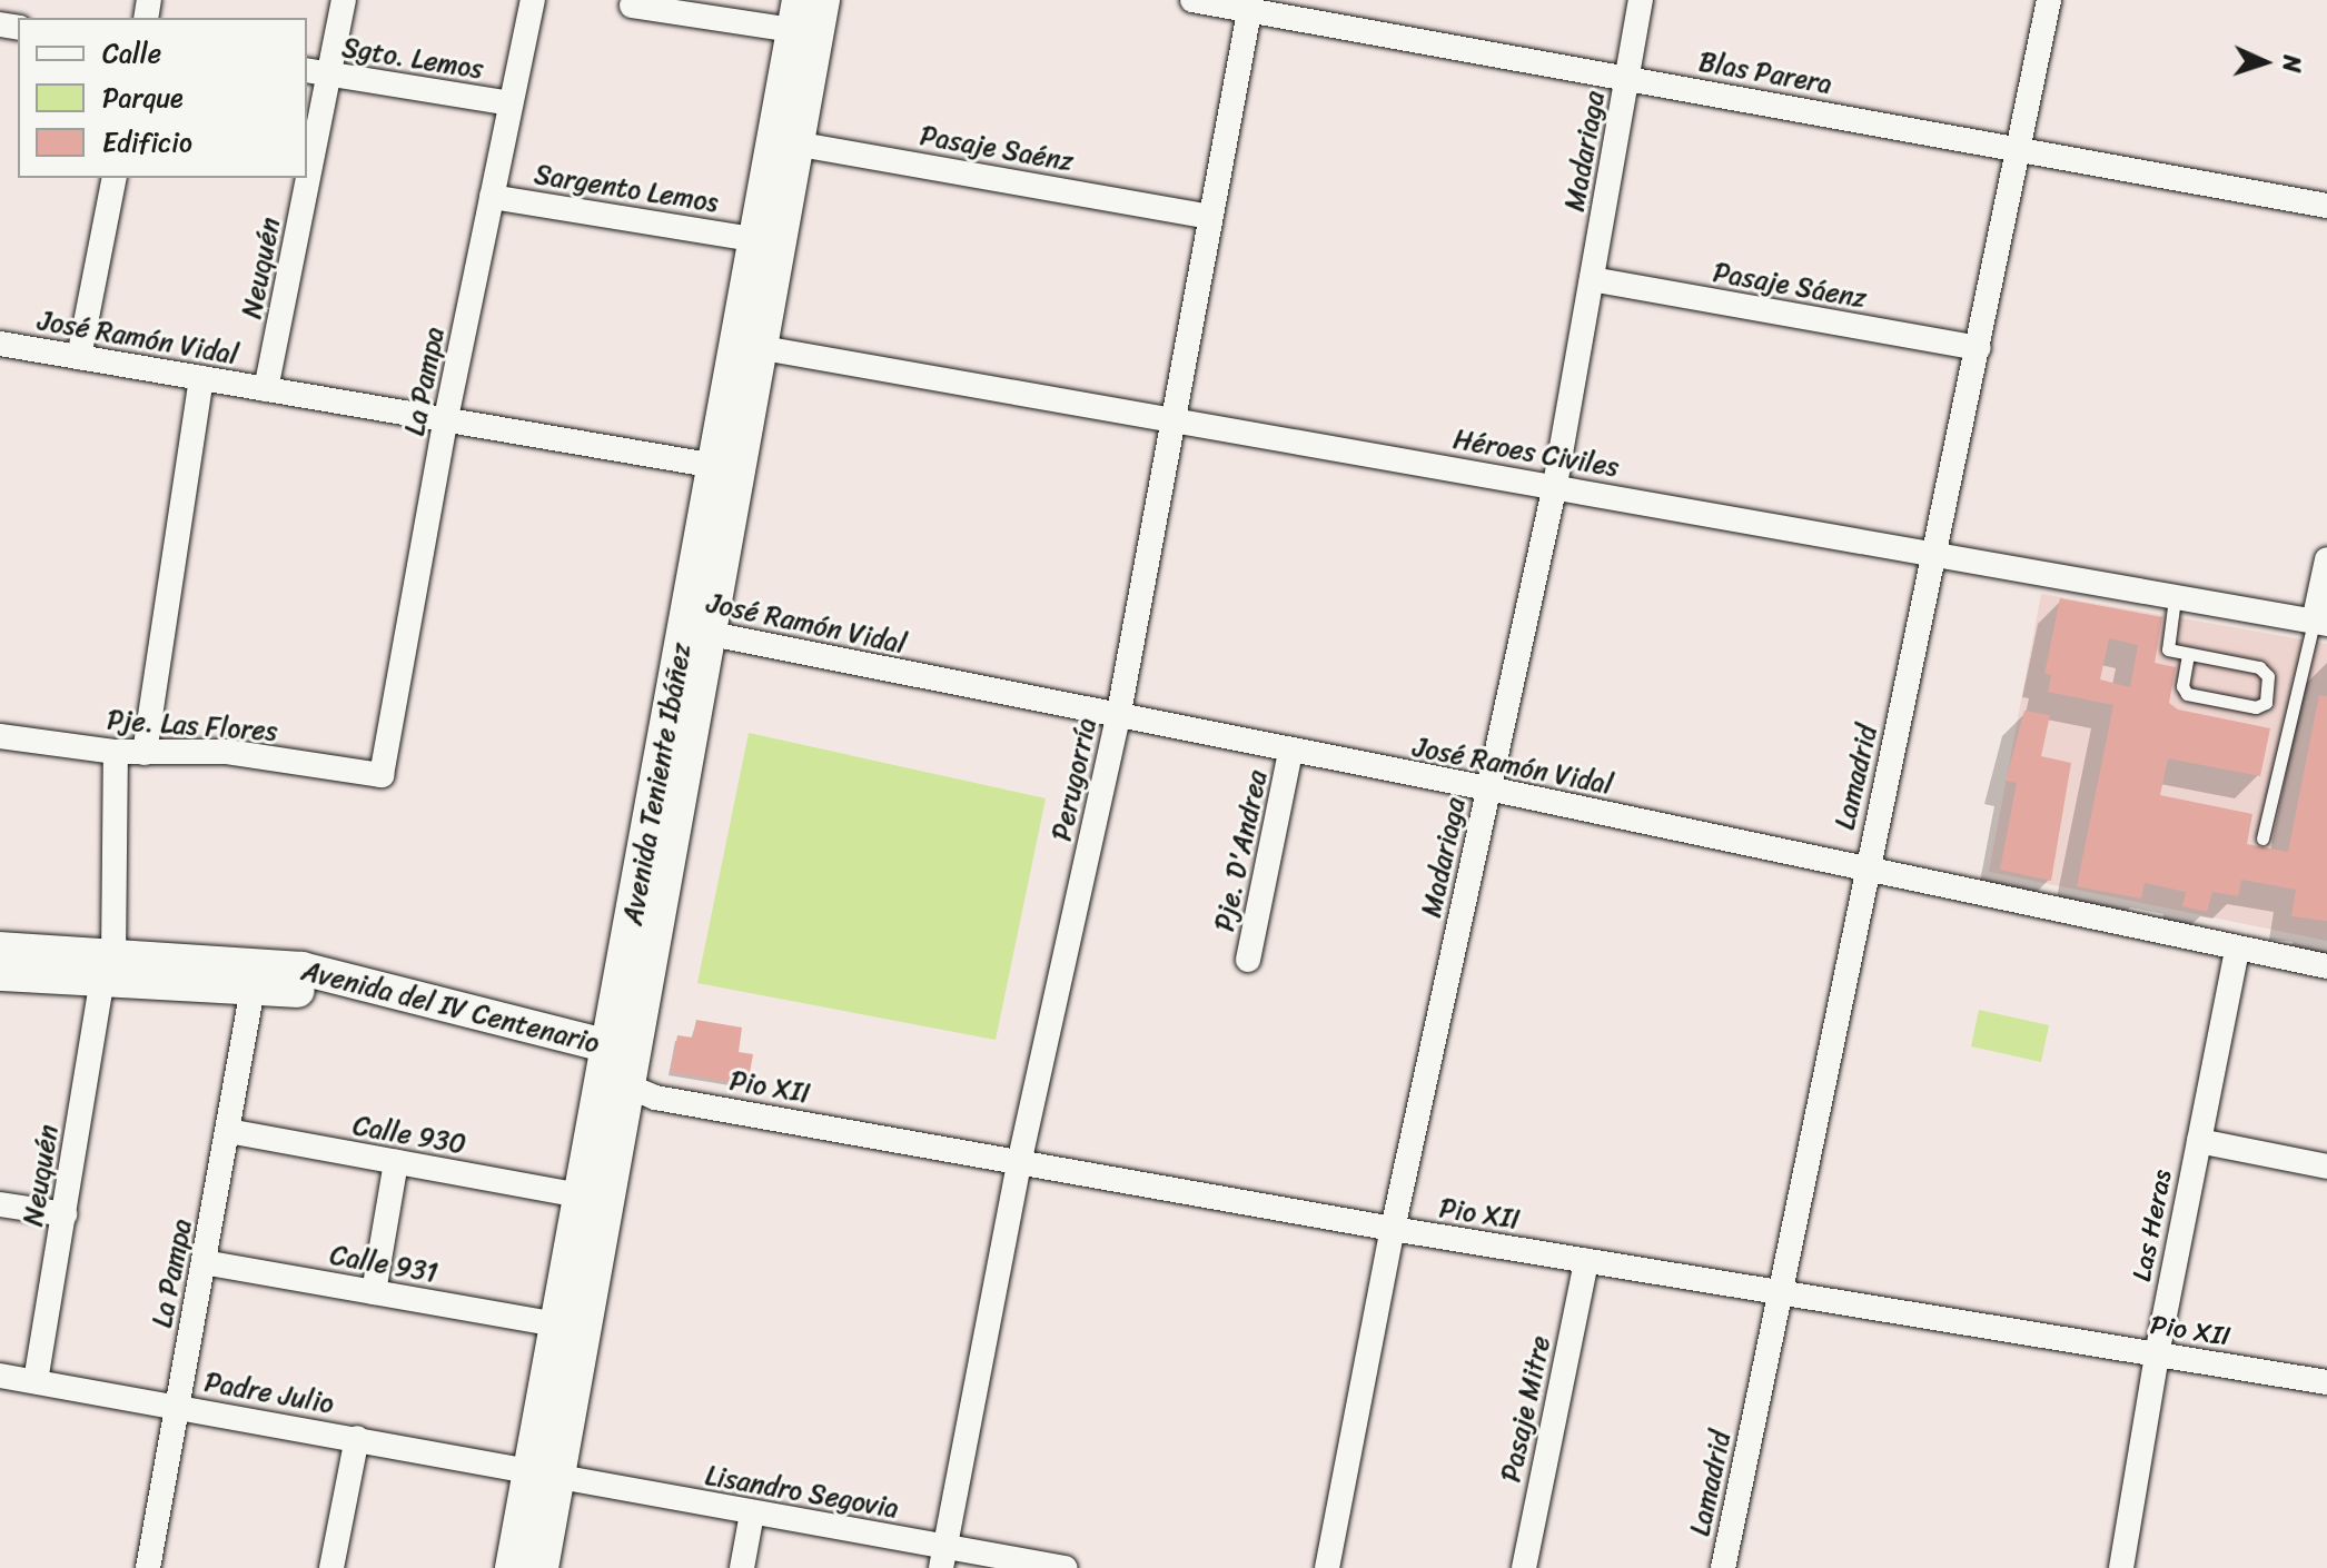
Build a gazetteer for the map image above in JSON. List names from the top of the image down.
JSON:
{
  "streets": {
    "main road": ["Avenida Teniente Ibáñez", "Avenida del IV Centenario"],
    "street": [
      "Sgto. Lemos",
      "Blas Parera",
      "Pasaje Saénz",
      "Madariaga",
      "Sargento Lemos",
      "Neuquén",
      "Pasaje Sáenz",
      "José Ramón Vidal",
      "La Pampa",
      "Héroes Civiles",
      "Pje. Las Flores",
      "Lamadrid",
      "Perugorría",
      "Pje. D'Andrea",
      "Pio XII",
      "Calle 930",
      "Las Heras",
      "Calle 931",
      "Padre Julio",
      "Pasaje Mitre",
      "Lisandro Segovia"
    ]
  },
  "crossings": [
    ["Sgto. Lemos", "Neuquén"],
    ["Sgto. Lemos", "La Pampa"],
    ["Blas Parera", "Madariaga"],
    ["Blas Parera", "Lamadrid"],
    ["Blas Parera", "Perugorría"],
    ["Pasaje Saénz", "Perugorría"],
    ["Pasaje Saénz", "Avenida Teniente Ibáñez"],
    ["Madariaga", "Pasaje Sáenz"],
    ["Madariaga", "José Ramón Vidal"],
    ["Madariaga", "Héroes Civiles"],
    ["Madariaga", "Pio XII"],
    ["Sargento Lemos", "La Pampa"],
    ["Sargento Lemos", "Avenida Teniente Ibáñez"],
    ["Neuquén", "José Ramón Vidal"],
    ["Neuquén", "Pje. Las Flores"],
    ["Neuquén", "Avenida del IV Centenario"],
    ["Neuquén", "Padre Julio"],
    ["Pasaje Sáenz", "Lamadrid"],
    ["José Ramón Vidal", "La Pampa"],
    ["José Ramón Vidal", "Lamadrid"],
    ["José Ramón Vidal", "Perugorría"],
    ["José Ramón Vidal", "Avenida Teniente Ibáñez"],
    ["José Ramón Vidal", "Pje. D'Andrea"],
    ["José Ramón Vidal", "Las Heras"],
    ["La Pampa", "Pje. Las Flores"],
    ["La Pampa", "Avenida del IV Centenario"],
    ["La Pampa", "Calle 930"],
    ["La Pampa", "Calle 931"],
    ["La Pampa", "Padre Julio"],
    ["Héroes Civiles", "Lamadrid"],
    ["Héroes Civiles", "Perugorría"],
    ["Héroes Civiles", "Avenida Teniente Ibáñez"],
    ["Lamadrid", "Pio XII"],
    ["Perugorría", "Pio XII"],
    ["Perugorría", "Lisandro Segovia"],
    ["Avenida Teniente Ibáñez", "Avenida del IV Centenario"],
    ["Avenida Teniente Ibáñez", "Pio XII"],
    ["Avenida Teniente Ibáñez", "Calle 930"],
    ["Avenida Teniente Ibáñez", "Calle 931"],
    ["Avenida Teniente Ibáñez", "Padre Julio"],
    ["Avenida Teniente Ibáñez", "Lisandro Segovia"],
    ["Avenida del IV Centenario", "Pio XII"],
    ["Pio XII", "Las Heras"],
    ["Pio XII", "Pasaje Mitre"],
    ["Padre Julio", "Lisandro Segovia"]
  ],
  "legend": ["Calle", "Parque", "Edificio"],
  "north": "right"
}
